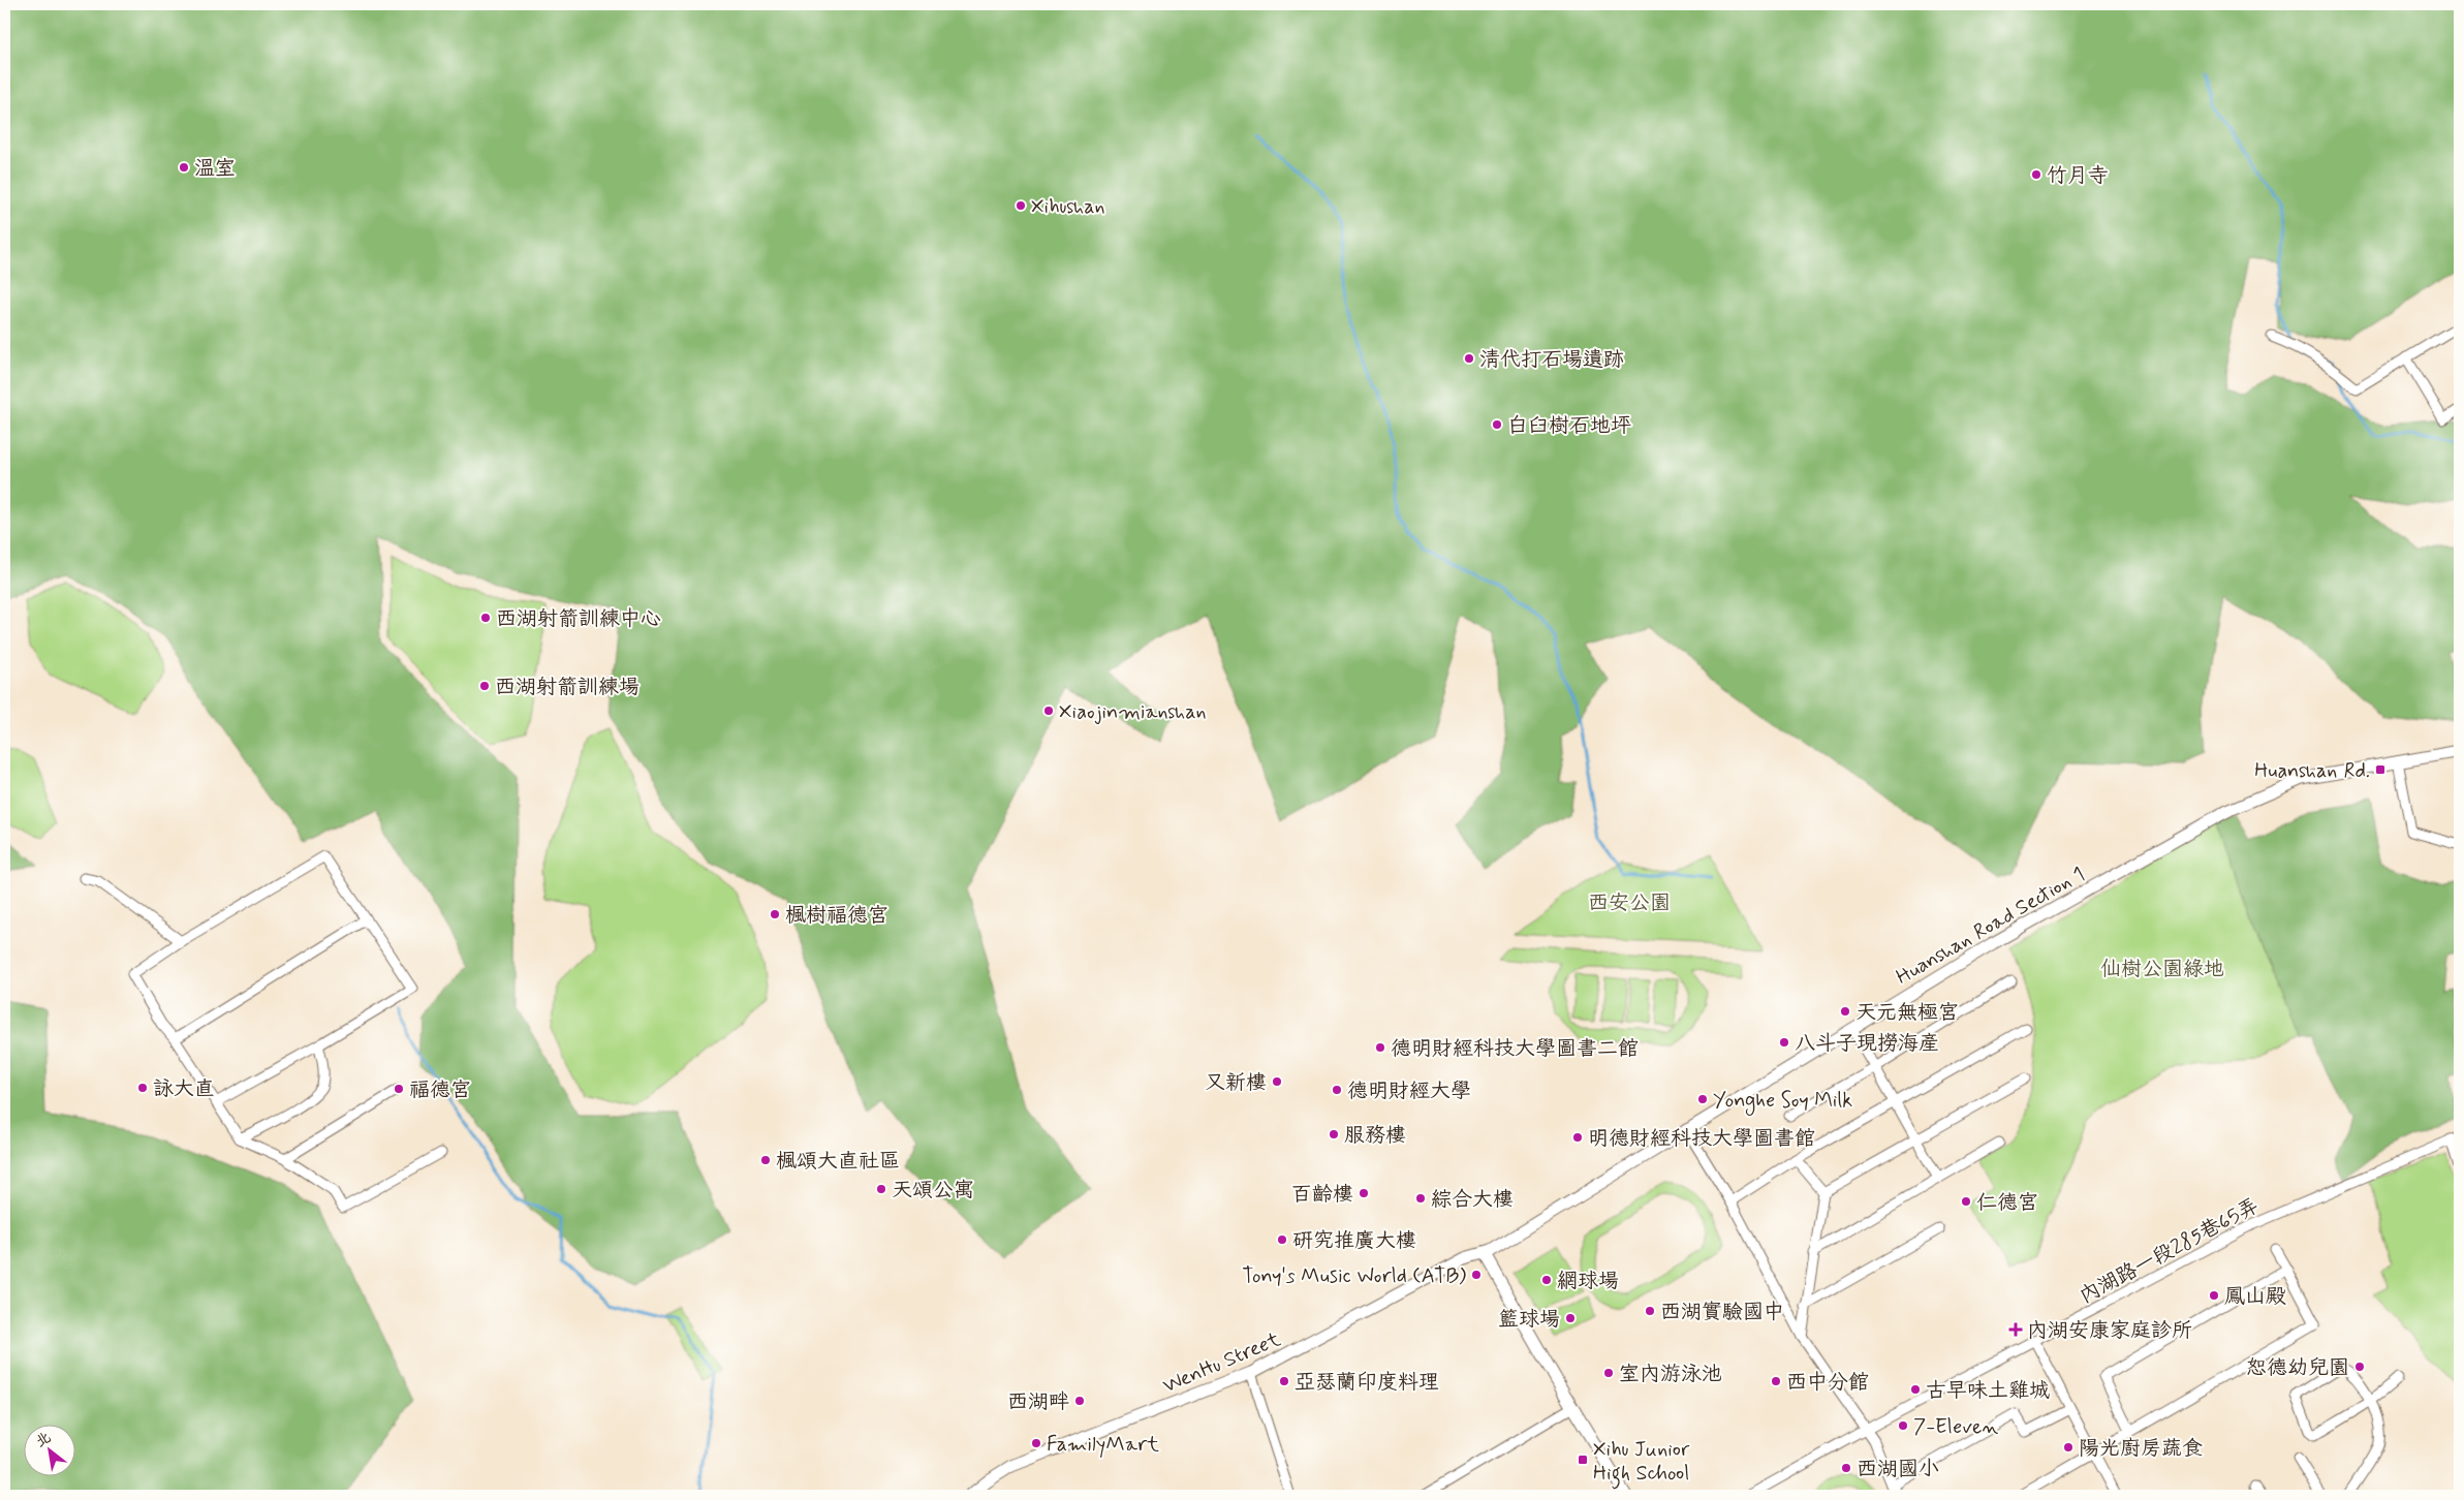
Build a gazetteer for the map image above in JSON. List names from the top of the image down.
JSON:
{
  "streets": {
    "street": ["Huanshan Road Section 1", "內湖路一段285巷65弄", "WenHu Street"]
  },
  "crossings": [
    ["Huanshan Road Section 1", "WenHu Street"]
  ],
  "parks": ["西安公園", "仙樹公園綠地"],
  "places": {
    "other": [
      "溫室",
      "竹月寺",
      "Xihushan",
      "清代打石場遺跡",
      "白臼樹石地坪",
      "西湖射箭訓練中心",
      "西湖射箭訓練場",
      "Xiaojinmianshan",
      "楓樹福德宮",
      "天元無極宮",
      "八斗子現撈海產",
      "德明財經科技大學圖書二館",
      "又新樓",
      "詠大直",
      "福德宮",
      "德明財經大學",
      "Yonghe Soy Milk",
      "服務樓",
      "明德財經科技大學圖書館",
      "楓頌大直社區",
      "天頌公寓",
      "百齡樓",
      "綜合大樓",
      "仁德宮",
      "研究推廣大樓",
      "Tony's Music World (ATB)",
      "網球場",
      "鳳山殿",
      "西湖實驗國中",
      "籃球場",
      "恕德幼兒園",
      "室內游泳池",
      "亞瑟蘭印度料理",
      "西中分館",
      "古早味土雞城",
      "西湖畔",
      "7-Eleven",
      "FamilyMart",
      "陽光廚房蔬食",
      "西湖國小"
    ],
    "transit": ["Huanshan Rd.", "Xihu Junior High School"],
    "health": ["內湖安康家庭診所"]
  },
  "north": "top left"
}
